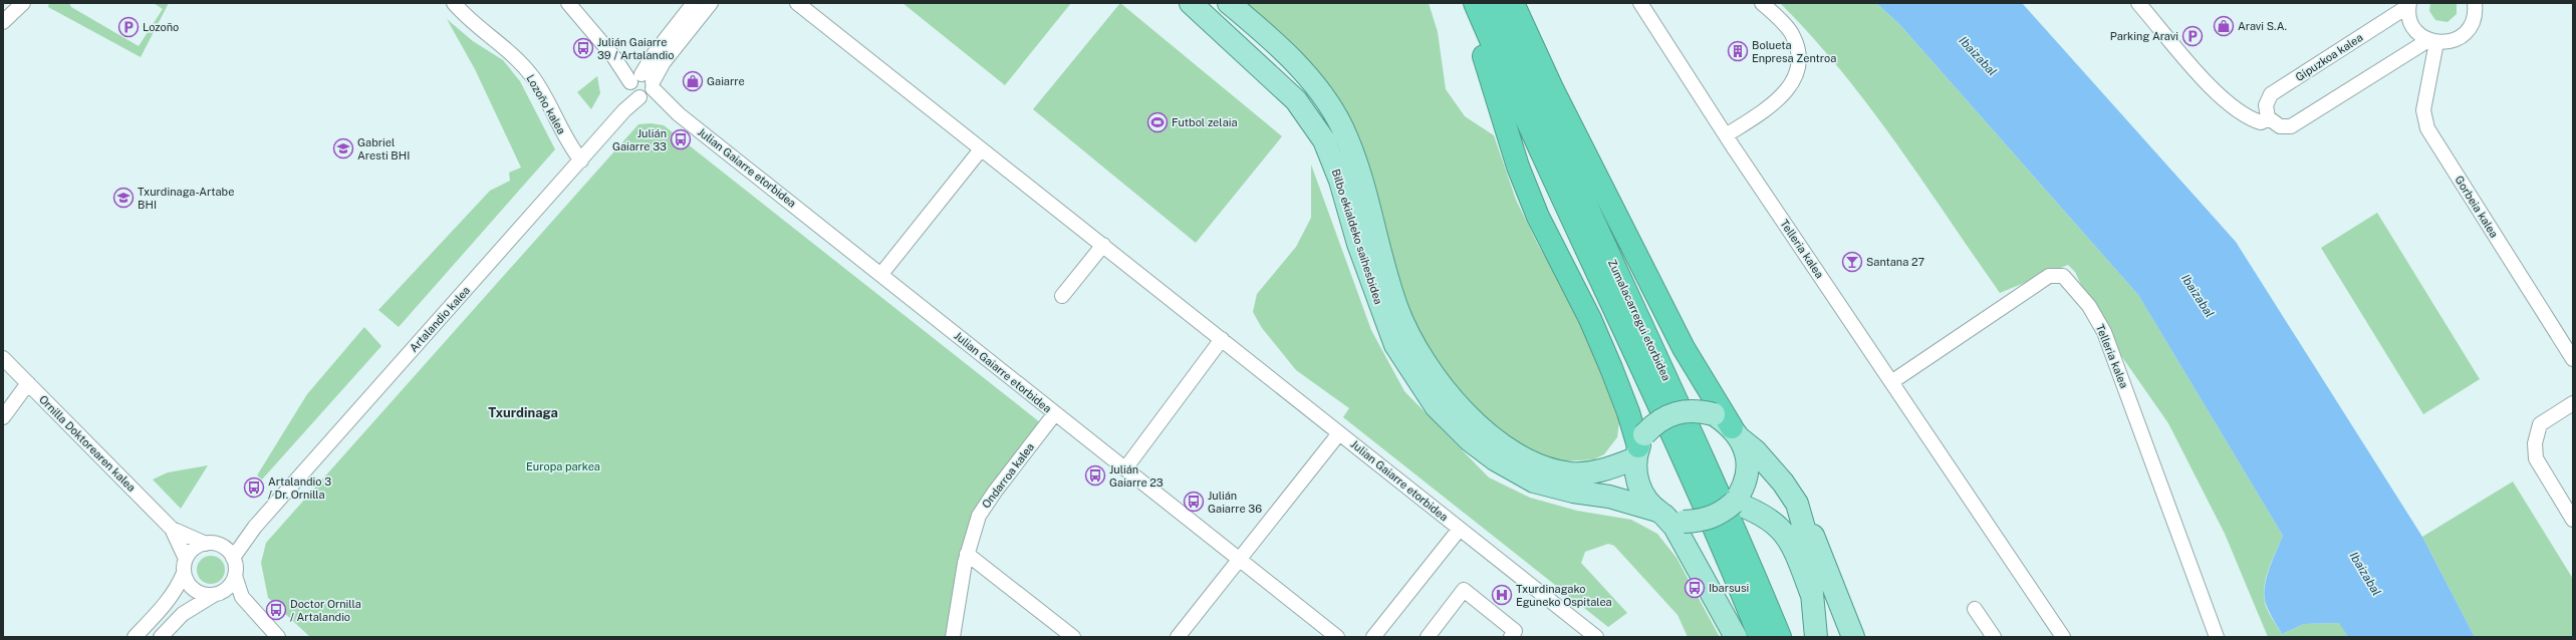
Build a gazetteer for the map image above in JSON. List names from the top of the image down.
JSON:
{
  "streets": {
    "highway": ["Zumalacarregui etorbidea"],
    "main road": ["Bilbo ekialdeko saihesbidea"],
    "street": [
      "Gipuzkoa kalea",
      "Lozoño kalea",
      "Julian Gaiarre etorbidea",
      "Gorbeia kalea",
      "Telleria kalea",
      "Artalandio kalea",
      "Ornilla Doktorearen kalea",
      "Ondarroa kalea"
    ]
  },
  "crossings": [
    ["Lozoño kalea", "Artalandio kalea"],
    ["Julian Gaiarre etorbidea", "Artalandio kalea"],
    ["Julian Gaiarre etorbidea", "Ondarroa kalea"],
    ["Artalandio kalea", "Ornilla Doktorearen kalea"]
  ],
  "districts": ["Txurdinaga"],
  "water": ["Ibaizabal"],
  "parks": ["Europa parkea"],
  "places": {
    "shop": ["Aravi S.A.", "Gaiarre"],
    "parking": ["Lozoño", "Parking Aravi"],
    "bus stop": [
      "Julián Gaiarre 39 / Artalandio",
      "Julián Gaiarre 33",
      "Julián Gaiarre 23",
      "Artalandio 3 / Dr. Ornilla",
      "Julián Gaiarre 36",
      "Ibarsusi",
      "Doctor Ornilla / Artalandio"
    ],
    "building": ["Bolueta Enpresa Zentroa"],
    "sports": ["Futbol zelaia"],
    "school or university": ["Gabriel Aresti BHI", "Txurdinaga-Artabe BHI"],
    "bar": ["Santana 27"],
    "hospital": ["Txurdinagako Eguneko Ospitalea"]
  }
}
